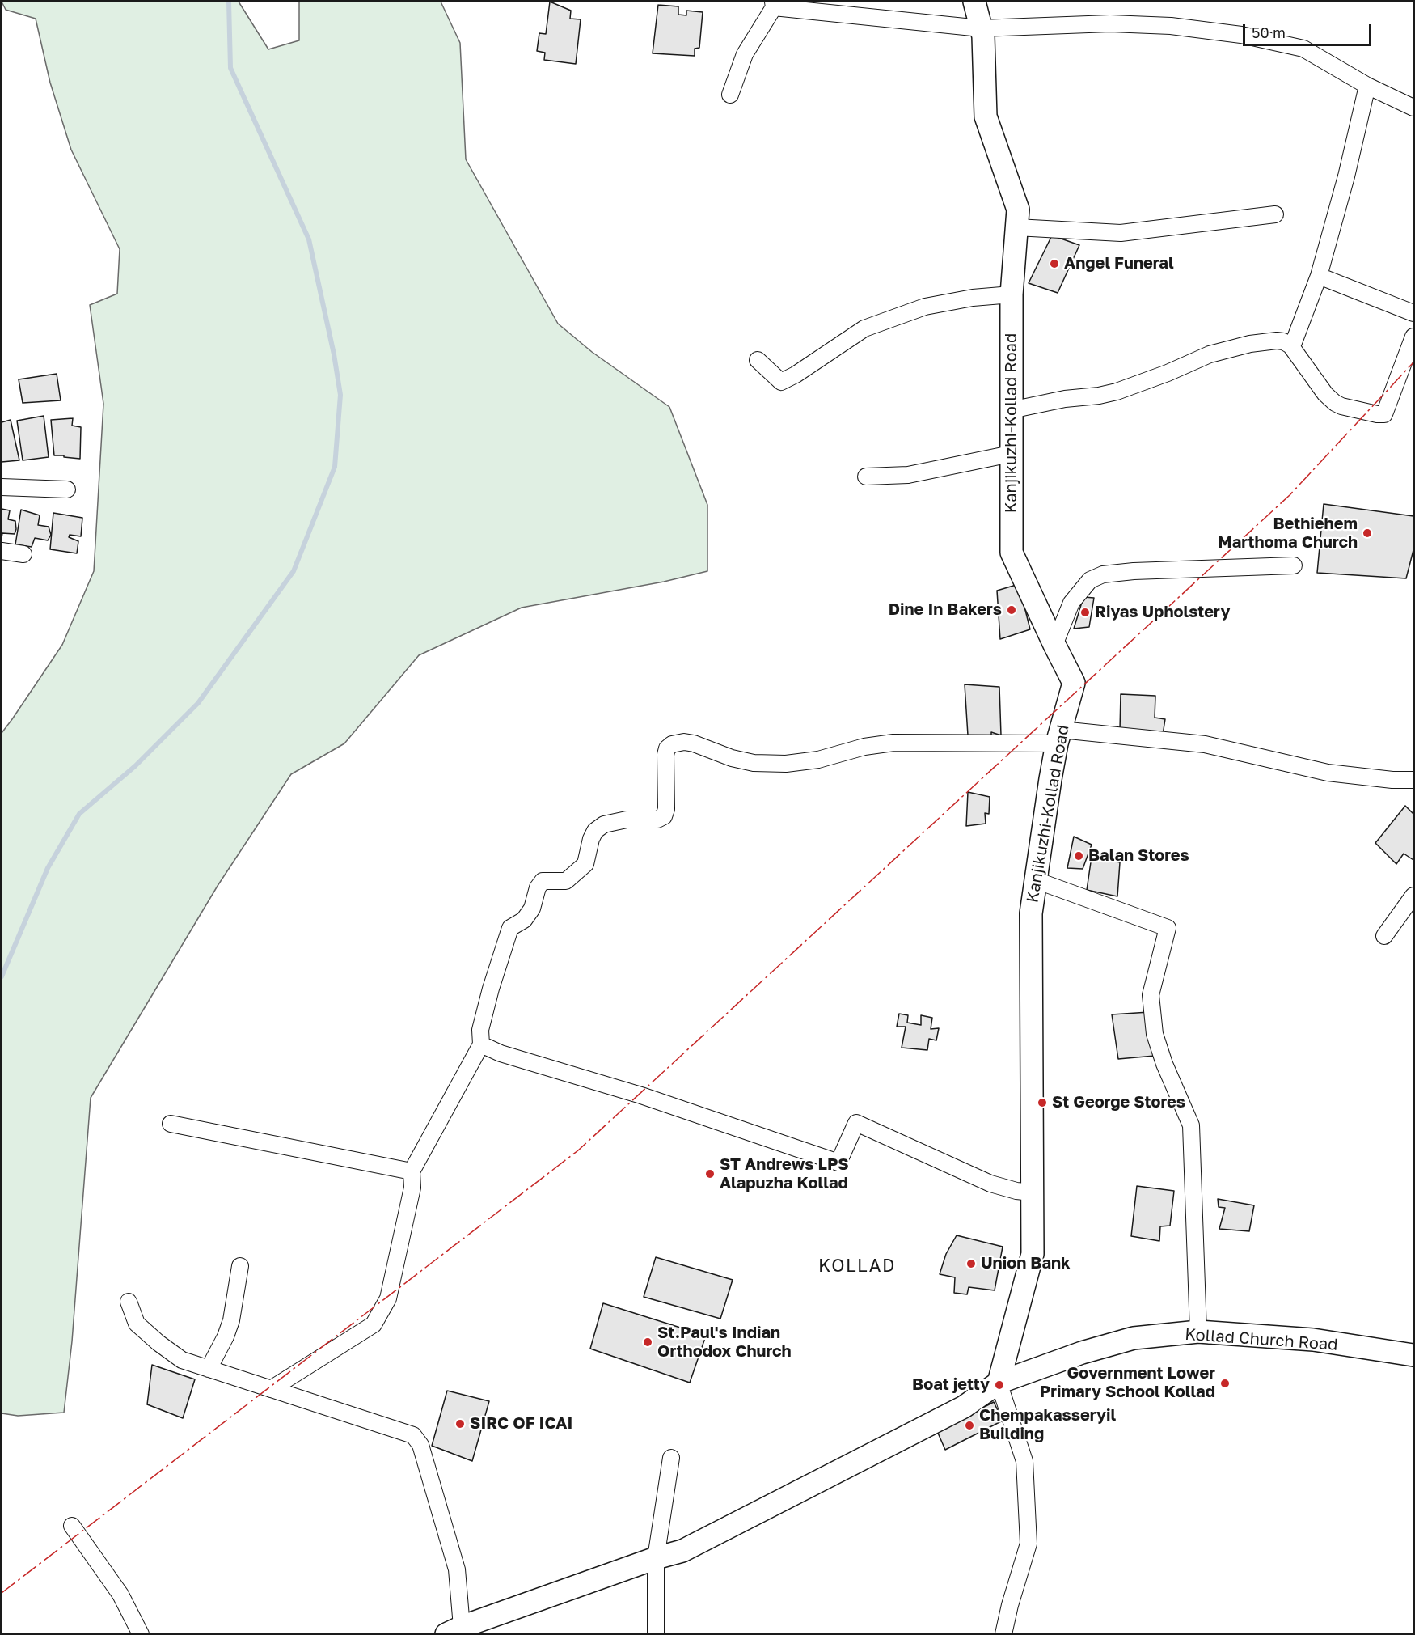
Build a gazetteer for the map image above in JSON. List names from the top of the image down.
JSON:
{
  "streets": {
    "main road": ["Kanjikuzhi-Kollad Road", "Kollad Church Road"]
  },
  "crossings": [
    ["Kanjikuzhi-Kollad Road", "Kollad Church Road"]
  ],
  "districts": ["KOLLAD"],
  "places": [
    "Angel Funeral",
    "Bethiehem Marthoma Church",
    "Dine In Bakers",
    "Riyas Upholstery",
    "Balan Stores",
    "St George Stores",
    "ST Andrews LPS Alapuzha Kollad",
    "Union Bank",
    "St.Paul's Indian Orthodox Church",
    "Government Lower Primary School Kollad",
    "Boat jetty",
    "SIRC OF ICAI",
    "Chempakasseryil Building"
  ],
  "scale_bar": "50 m"
}
